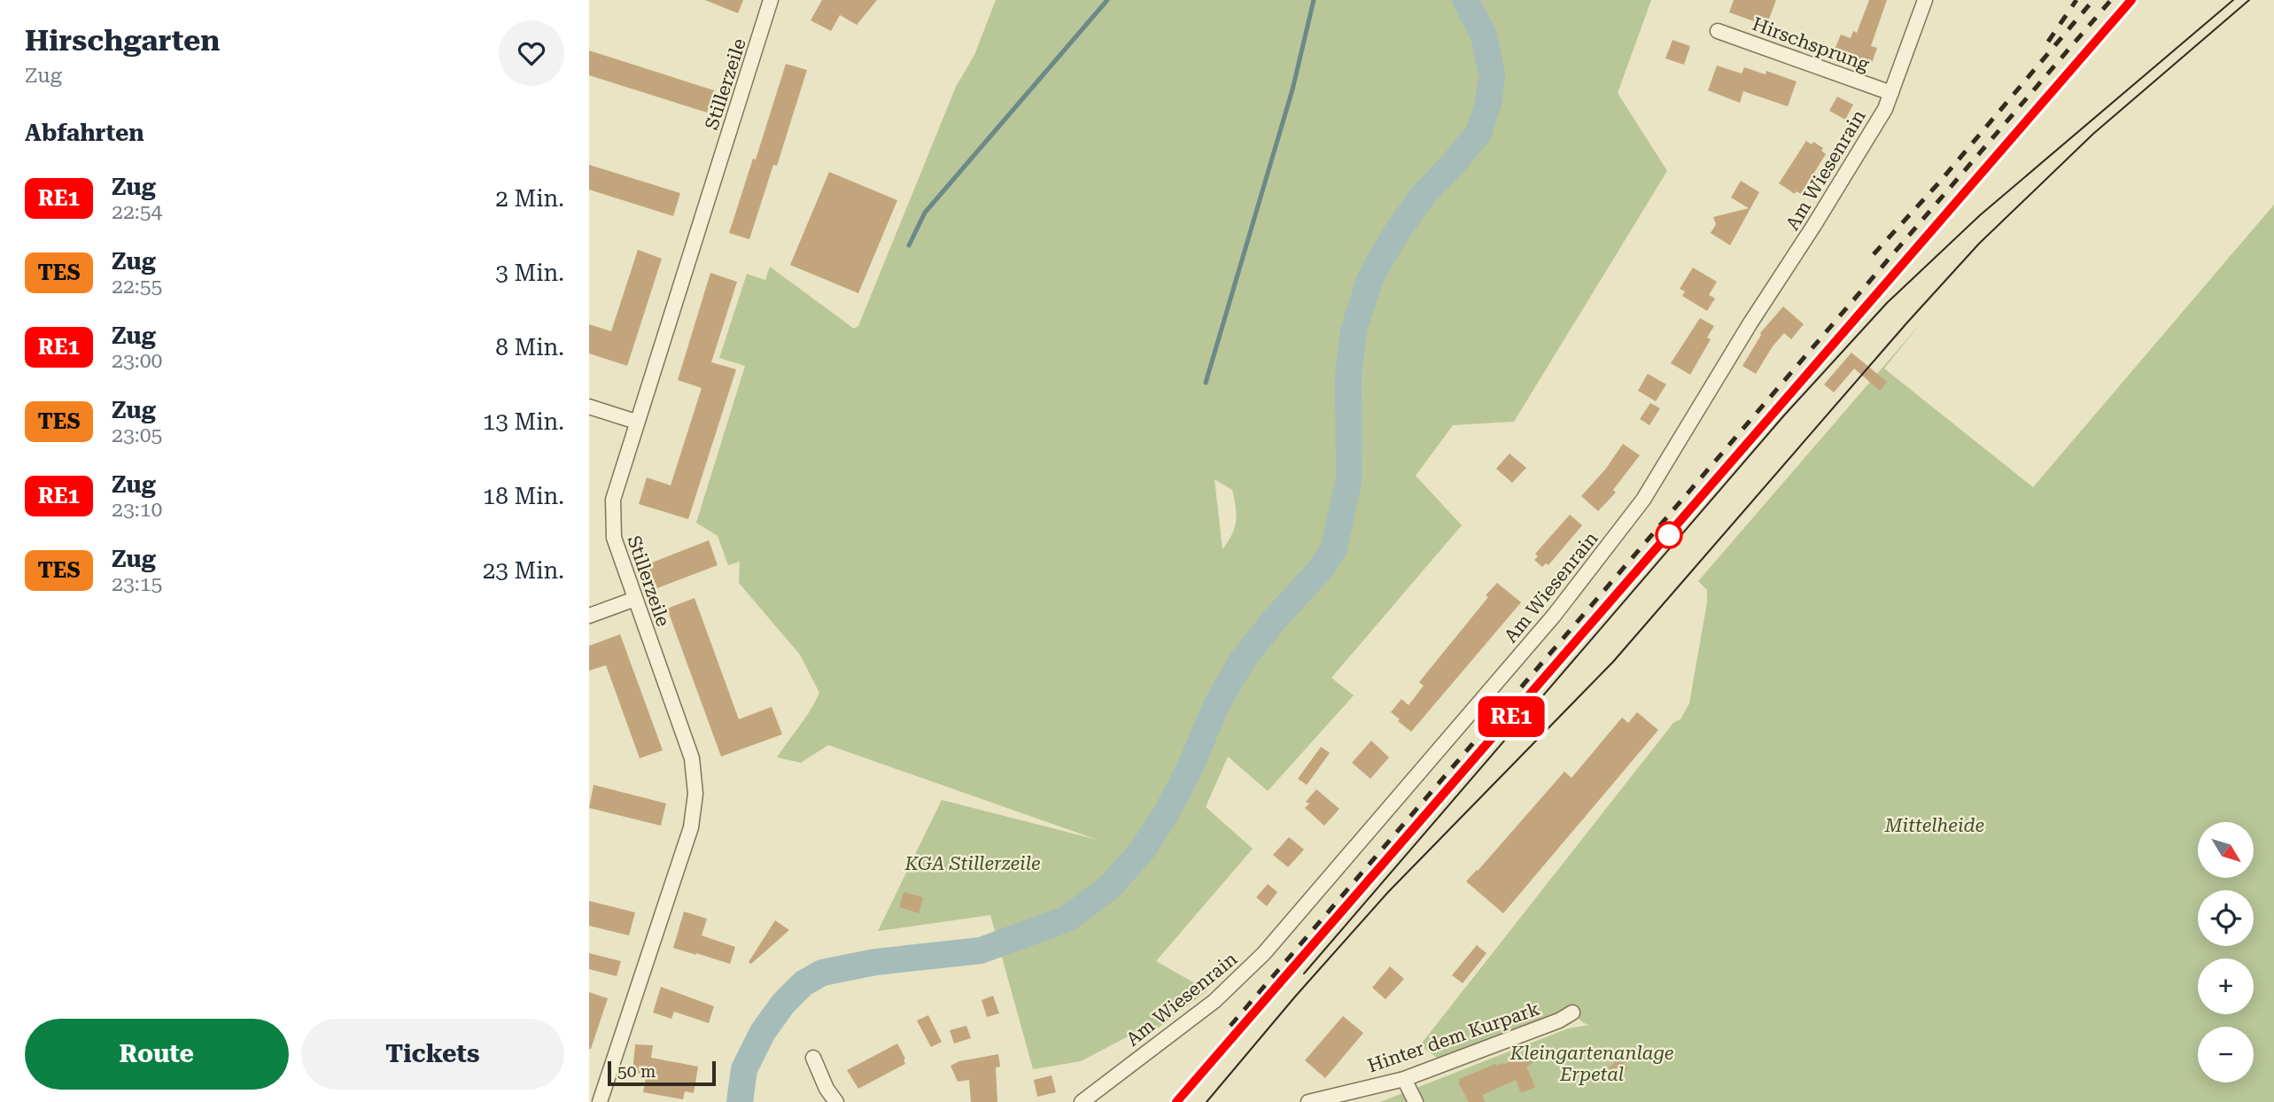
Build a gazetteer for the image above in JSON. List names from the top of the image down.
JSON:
{
  "streets": {
    "street": [
      "Hirschsprung",
      "Stillerzeile",
      "Am Wiesenrain",
      "Hinter dem Kurpark"
    ]
  },
  "crossings": [
    ["Hirschsprung", "Am Wiesenrain"]
  ],
  "parks": ["Mittelheide", "KGA Stillerzeile", "Kleingartenanlage Erpetal"],
  "scale_bar": "50 m",
  "north": "bottom right",
  "page": {
    "heading": [
      ["Hirschgarten", "Zug"],
      "Abfahrten"
    ],
    "on_map": "RE1",
    "list": [
      {
        "mark": "RE1",
        "name": "Zug",
        "note": "22:54",
        "value": "2 Min."
      },
      {
        "mark": "TES",
        "name": "Zug",
        "note": "22:55",
        "value": "3 Min."
      },
      {
        "mark": "RE1",
        "name": "Zug",
        "note": "23:00",
        "value": "8 Min."
      },
      {
        "mark": "TES",
        "name": "Zug",
        "note": "23:05",
        "value": "13 Min."
      },
      {
        "mark": "RE1",
        "name": "Zug",
        "note": "23:10",
        "value": "18 Min."
      },
      {
        "mark": "TES",
        "name": "Zug",
        "note": "23:15",
        "value": "23 Min."
      }
    ],
    "map_buttons": ["+", "−"],
    "buttons": ["Route", "Tickets"],
    "scale": "50 m"
  }
}
